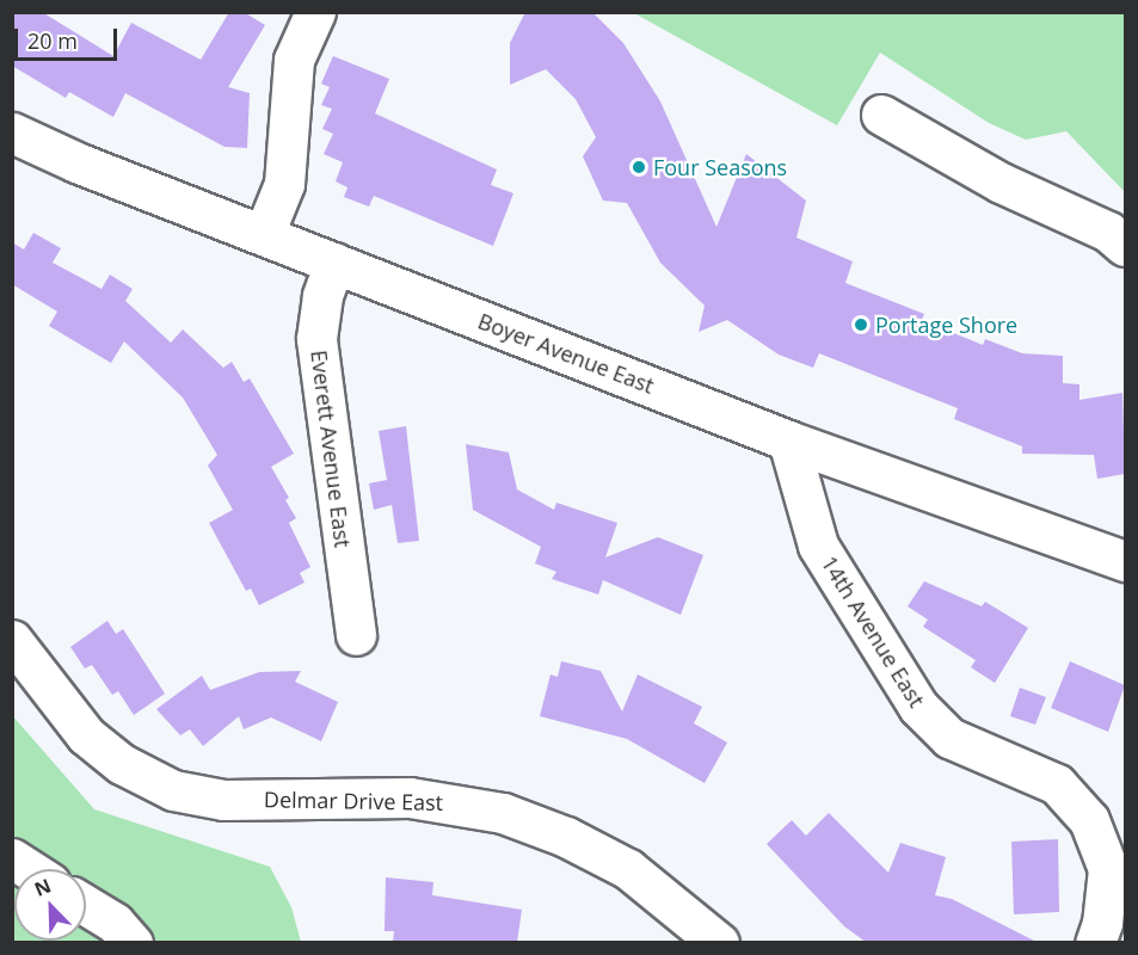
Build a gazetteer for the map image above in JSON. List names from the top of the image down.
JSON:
{
  "streets": {
    "street": [
      "Boyer Avenue East",
      "Everett Avenue East",
      "14th Avenue East",
      "Delmar Drive East"
    ]
  },
  "crossings": [
    ["Boyer Avenue East", "Everett Avenue East"],
    ["Boyer Avenue East", "14th Avenue East"]
  ],
  "places": ["Four Seasons", "Portage Shore"],
  "scale_bar": "20 m",
  "north": "top left"
}
